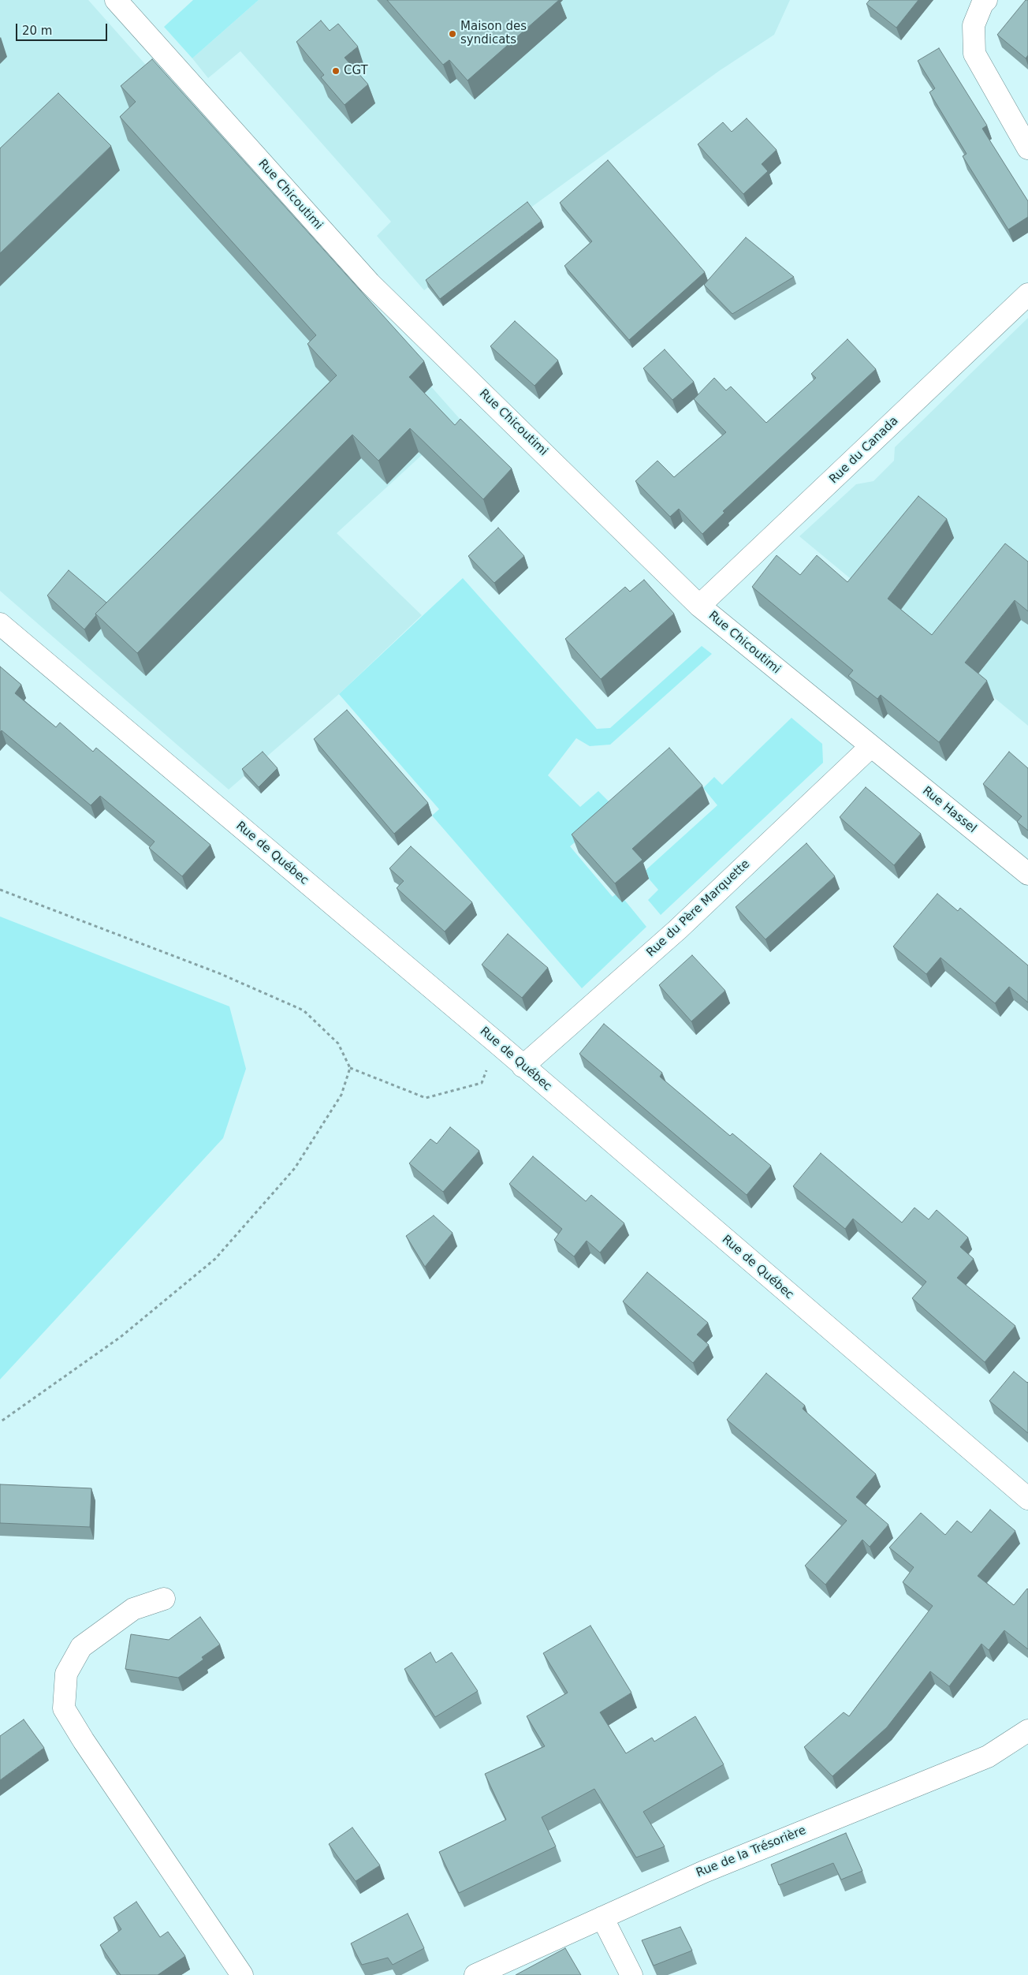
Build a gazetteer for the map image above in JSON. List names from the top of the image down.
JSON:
{
  "streets": {
    "street": [
      "Rue Chicoutimi",
      "Rue du Canada",
      "Rue Hassel",
      "Rue de Québec",
      "Rue du Père Marquette",
      "Rue de la Trésorière"
    ]
  },
  "crossings": [
    ["Rue Chicoutimi", "Rue du Canada"],
    ["Rue Chicoutimi", "Rue Hassel"],
    ["Rue Chicoutimi", "Rue du Père Marquette"],
    ["Rue Hassel", "Rue du Père Marquette"],
    ["Rue de Québec", "Rue du Père Marquette"]
  ],
  "places": ["Maison des syndicats", "CGT"],
  "scale_bar": "20 m"
}
